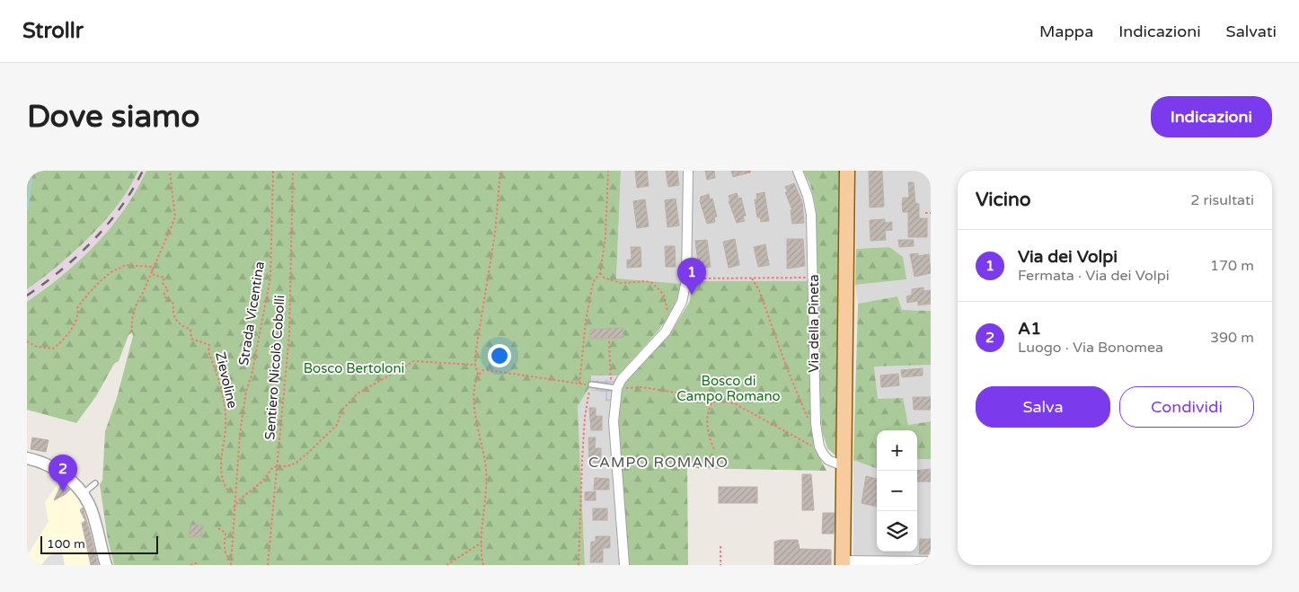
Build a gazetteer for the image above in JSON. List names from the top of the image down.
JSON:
{
  "streets": {
    "street": ["Via della Pineta"],
    "path": ["Strada Vicentina", "Sentiero Nicolò Cobolli", "Zievoline"]
  },
  "crossings": [
    ["Strada Vicentina", "Zievoline"]
  ],
  "districts": ["CAMPO ROMANO"],
  "parks": ["Bosco Bertoloni", "Bosco di Campo Romano"],
  "scale_bar": "100 m",
  "page": {
    "header": "Strollr",
    "nav": ["Mappa", "Indicazioni", "Salvati"],
    "buttons": [
      "Indicazioni",
      ["Salva", "Condividi"]
    ],
    "title": "Dove siamo",
    "heading": ["Vicino", "2 risultati"],
    "list": [
      {
        "mark": "1",
        "name": "Via dei Volpi",
        "note": "Fermata · Via dei Volpi",
        "value": "170 m"
      },
      {
        "mark": "2",
        "name": "A1",
        "note": "Luogo · Via Bonomea",
        "value": "390 m"
      }
    ],
    "pins": ["1", "2"],
    "map_buttons": ["+", "−"],
    "scale": "100 m"
  }
}
